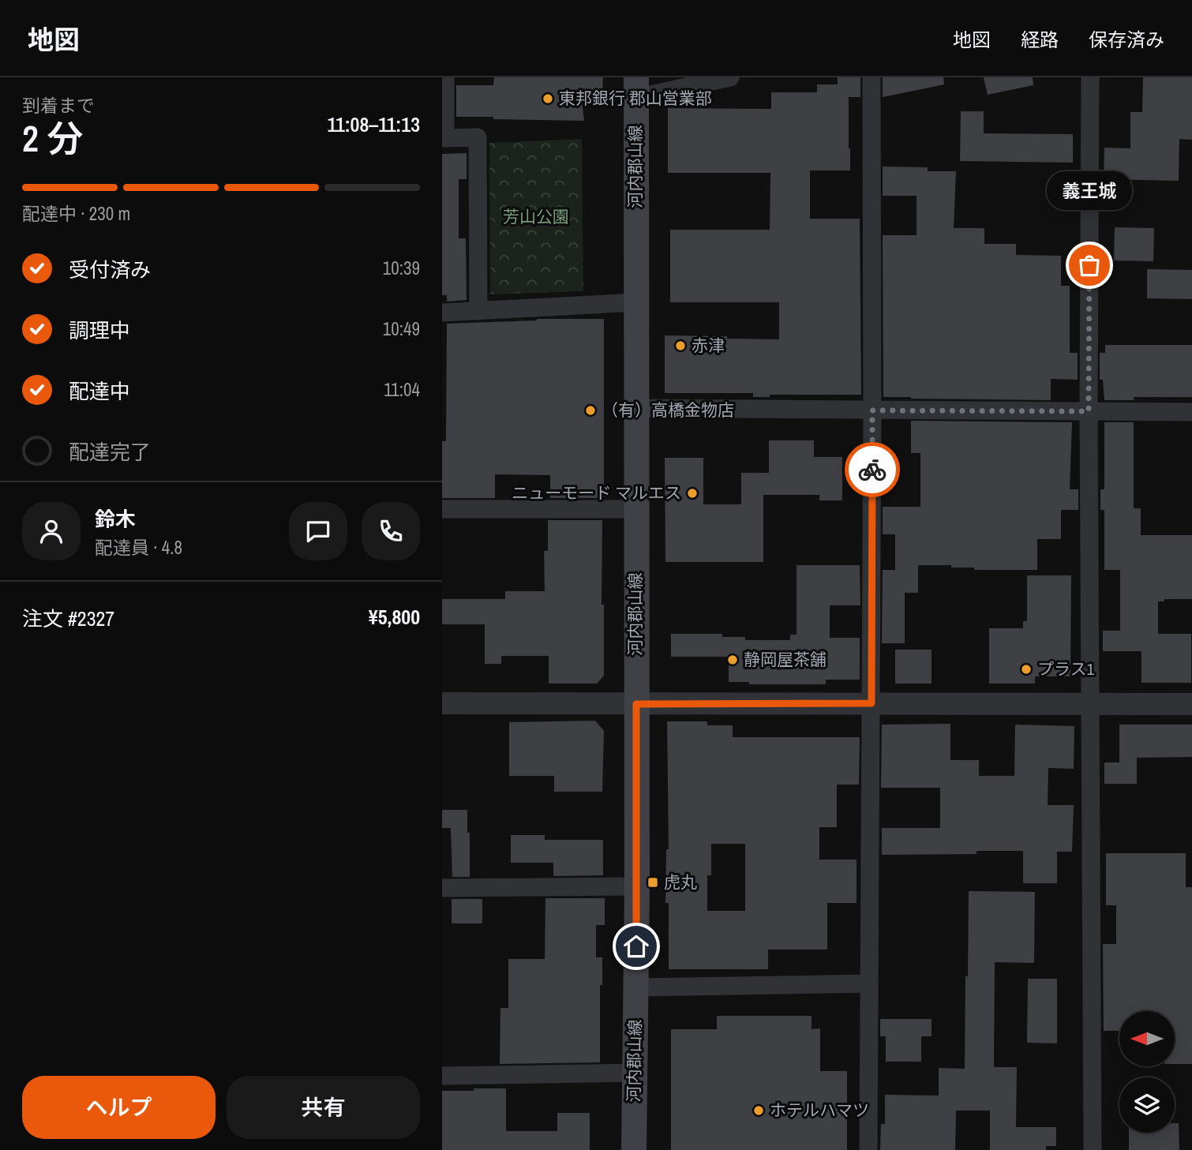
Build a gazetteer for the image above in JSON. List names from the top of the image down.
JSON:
{
  "streets": {
    "main road": ["河内郡山線"]
  },
  "parks": ["芳山公園"],
  "places": {
    "other": [
      "東邦銀行 郡山営業部",
      "義王城",
      "赤津",
      "（有）高橋金物店",
      "ニューモード マルエス",
      "静岡屋茶舗",
      "プラス1",
      "ホテルハマツ"
    ],
    "transit": ["虎丸"]
  },
  "north": "left",
  "page": {
    "header": "地図",
    "nav": ["地図", "経路", "保存済み"],
    "heading": ["2 分", "到着まで", "11:08–11:13"],
    "panel": [
      "鈴木",
      "配達員 · 4.8",
      "注文 #2327",
      "¥5,800"
    ],
    "bar": "配達中 · 230 m",
    "bubble": "義王城",
    "list": [
      ["受付済み", "10:39"],
      ["調理中", "10:49"],
      ["配達中", "11:04"],
      "配達完了"
    ],
    "buttons": ["ヘルプ", "共有"]
  }
}
